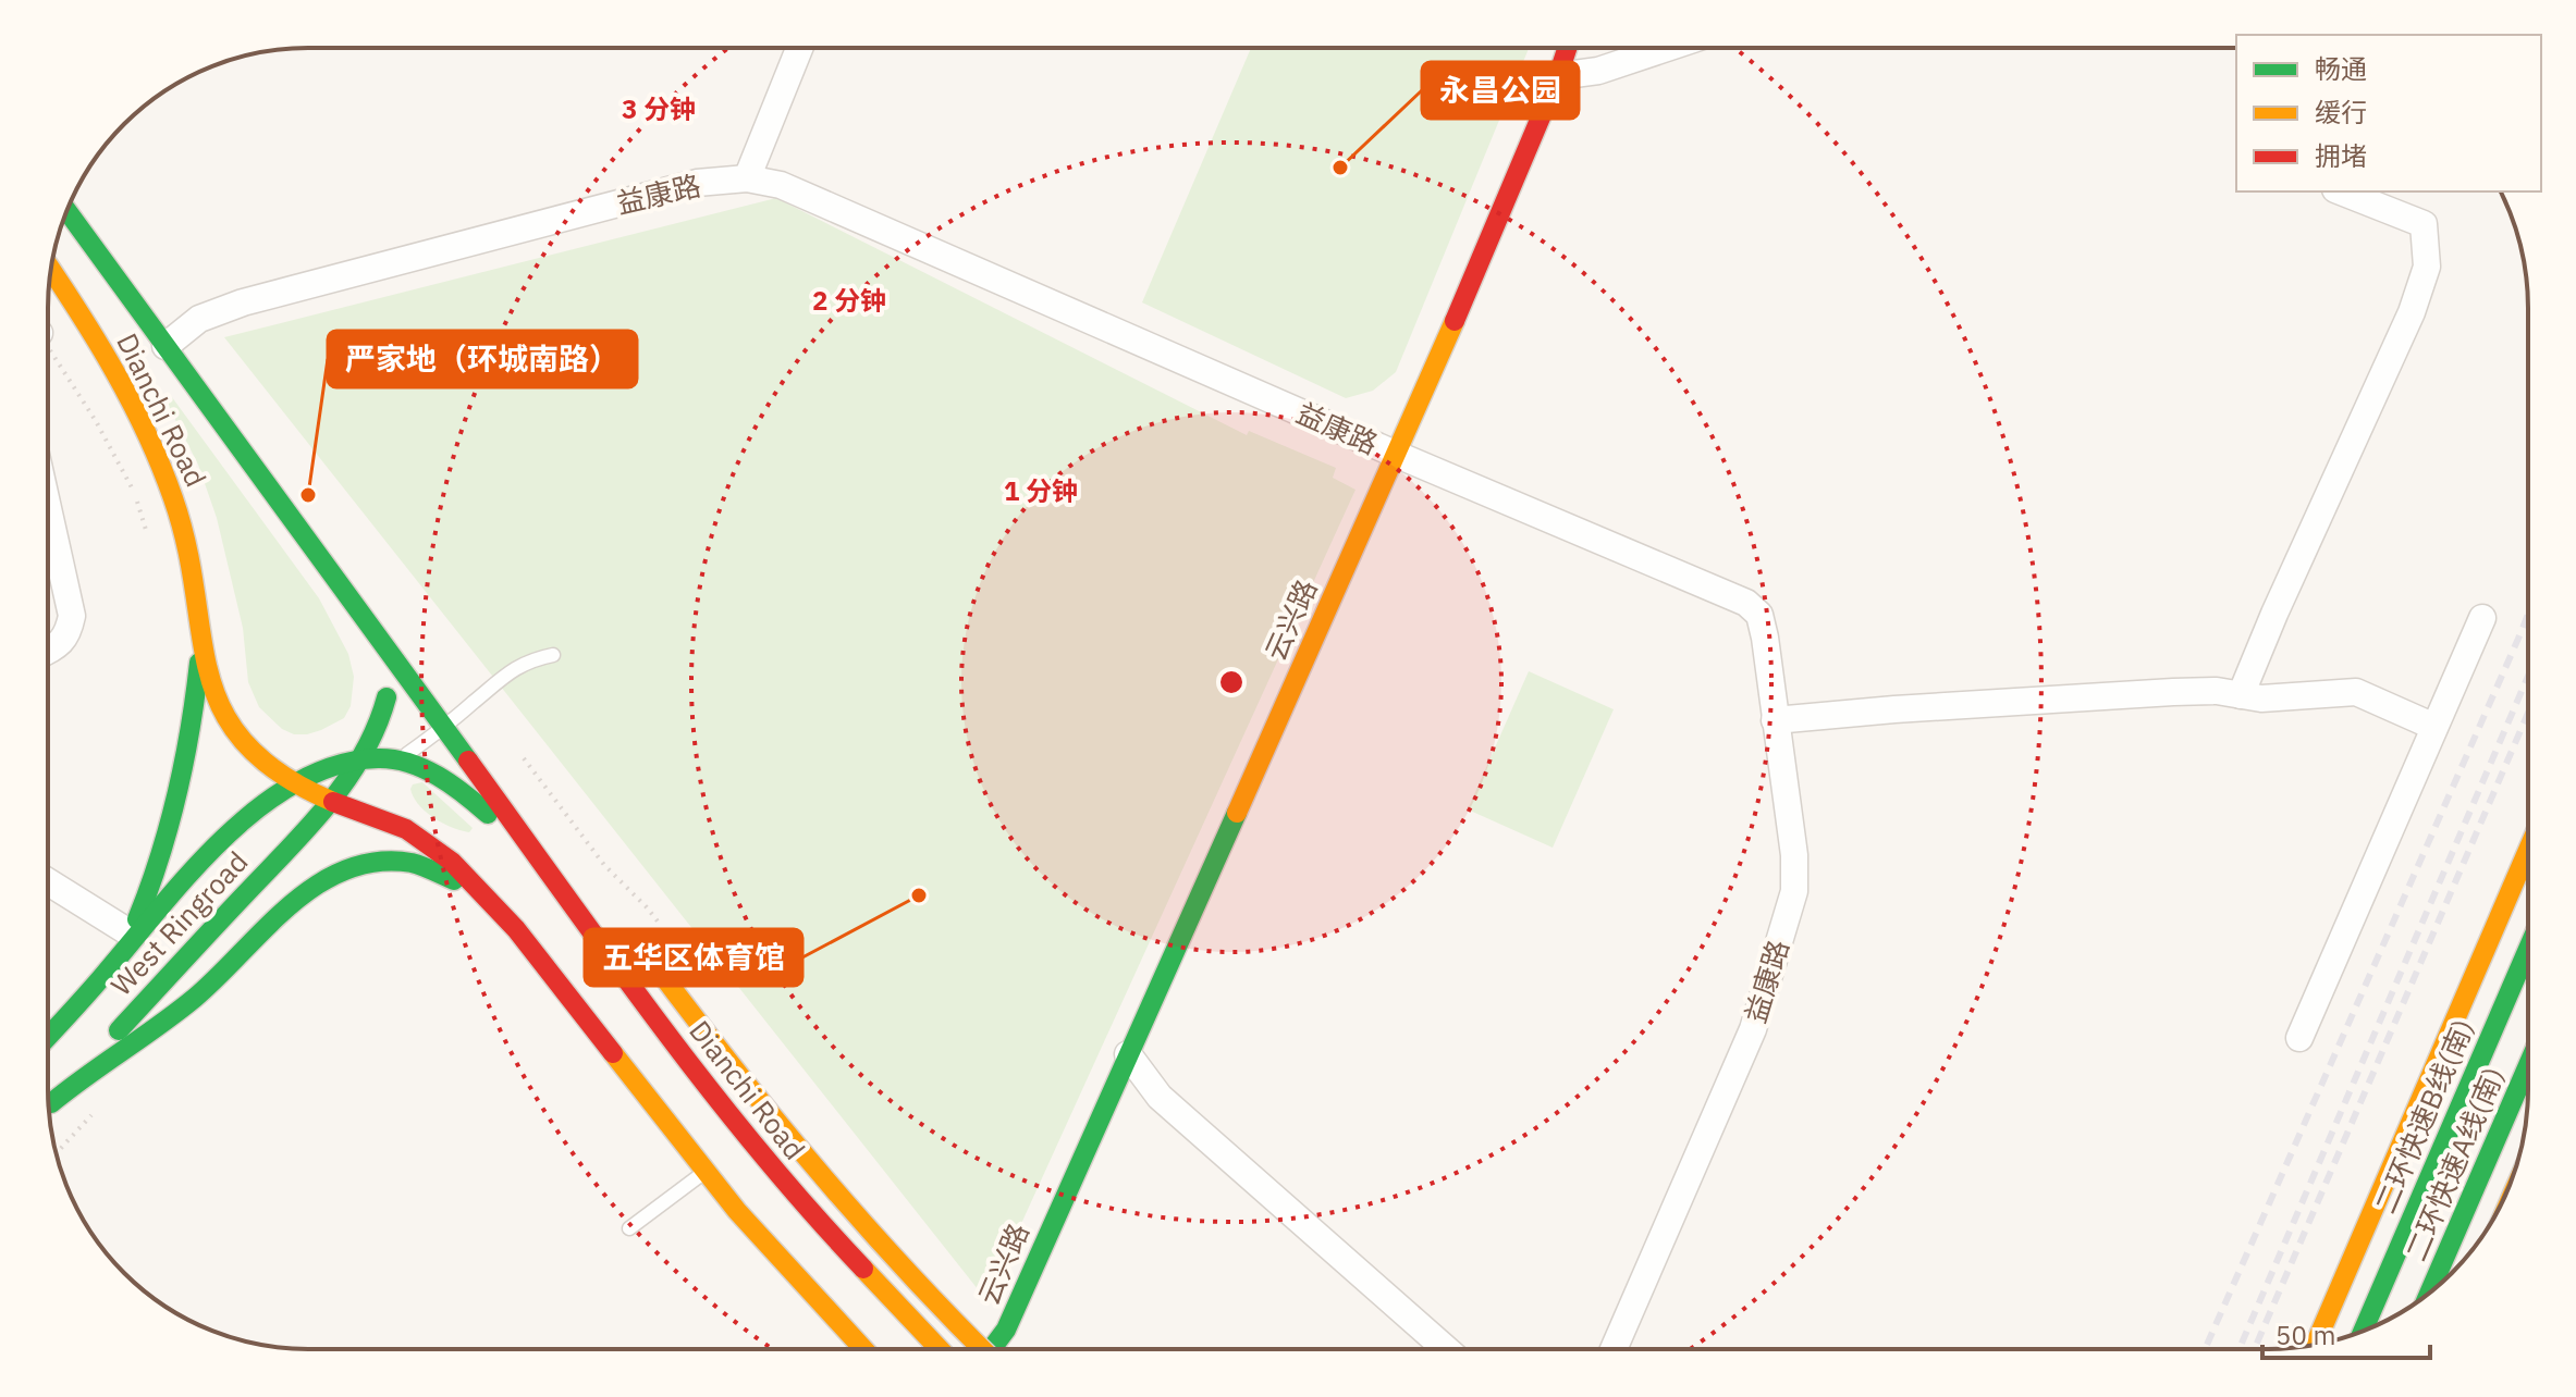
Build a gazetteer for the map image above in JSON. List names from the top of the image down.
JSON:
{
  "streets": {
    "main road": [
      "Dianchi Road",
      "云兴路",
      "West Ringroad",
      "二环快速B线(南)",
      "二环快速A线(南)"
    ],
    "street": ["益康路"]
  },
  "crossings": [
    ["益康路", "Dianchi Road"],
    ["益康路", "云兴路"],
    ["Dianchi Road", "West Ringroad"]
  ],
  "places": ["永昌公园", "严家地（环城南路）", "五华区体育馆"],
  "legend": ["畅通", "缓行", "拥堵"],
  "scale_bar": "50 m",
  "rings": ["3 分钟", "2 分钟", "1 分钟"]
}
